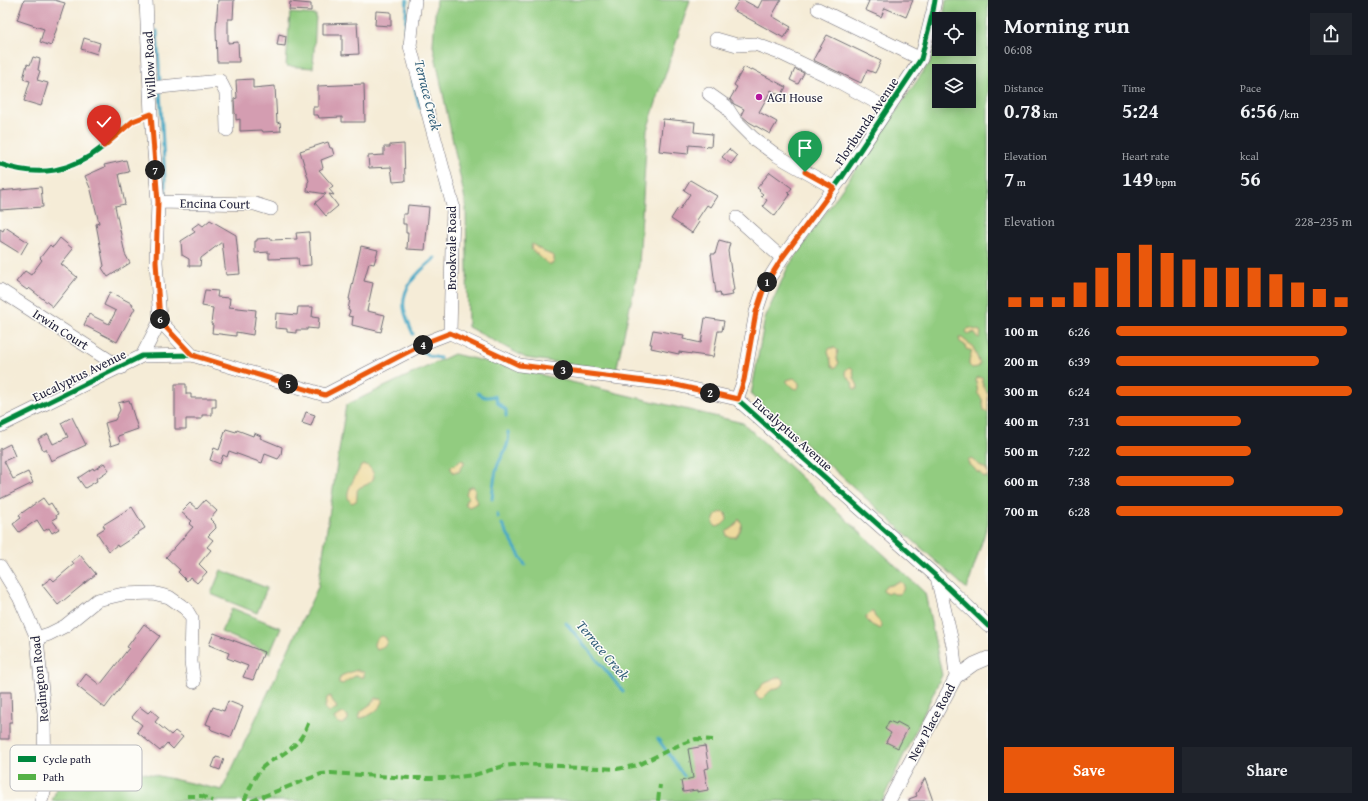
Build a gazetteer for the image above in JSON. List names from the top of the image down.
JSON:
{
  "streets": {
    "street": [
      "Willow Road",
      "Floribunda Avenue",
      "Encina Court",
      "Brookvale Road",
      "Irwin Court",
      "Eucalyptus Avenue",
      "Redington Road",
      "New Place Road"
    ]
  },
  "crossings": [
    ["Willow Road", "Encina Court"],
    ["Floribunda Avenue", "Eucalyptus Avenue"],
    ["Brookvale Road", "Eucalyptus Avenue"],
    ["Irwin Court", "Eucalyptus Avenue"]
  ],
  "water": ["Terrace Creek"],
  "places": ["AGI House"],
  "legend": ["Cycle path", "Path"],
  "page": {
    "heading": ["Morning run", "06:08"],
    "stats": [
      ["Distance", "0.78 km"],
      ["Time", "5:24"],
      ["Pace", "6:56 /km"],
      ["Elevation", "7 m"],
      ["Heart rate", "149 bpm"],
      ["kcal", "56"]
    ],
    "pins": [
      "7",
      "1",
      "6",
      "4",
      "3",
      "5",
      "2"
    ],
    "chart": ["Elevation", "228–235 m"],
    "list": [
      {
        "name": "100 m",
        "note": "6:26"
      },
      {
        "name": "200 m",
        "note": "6:39"
      },
      {
        "name": "300 m",
        "note": "6:24"
      },
      {
        "name": "400 m",
        "note": "7:31"
      },
      {
        "name": "500 m",
        "note": "7:22"
      },
      {
        "name": "600 m",
        "note": "7:38"
      },
      {
        "name": "700 m",
        "note": "6:28"
      }
    ],
    "buttons": ["Save", "Share"]
  }
}
